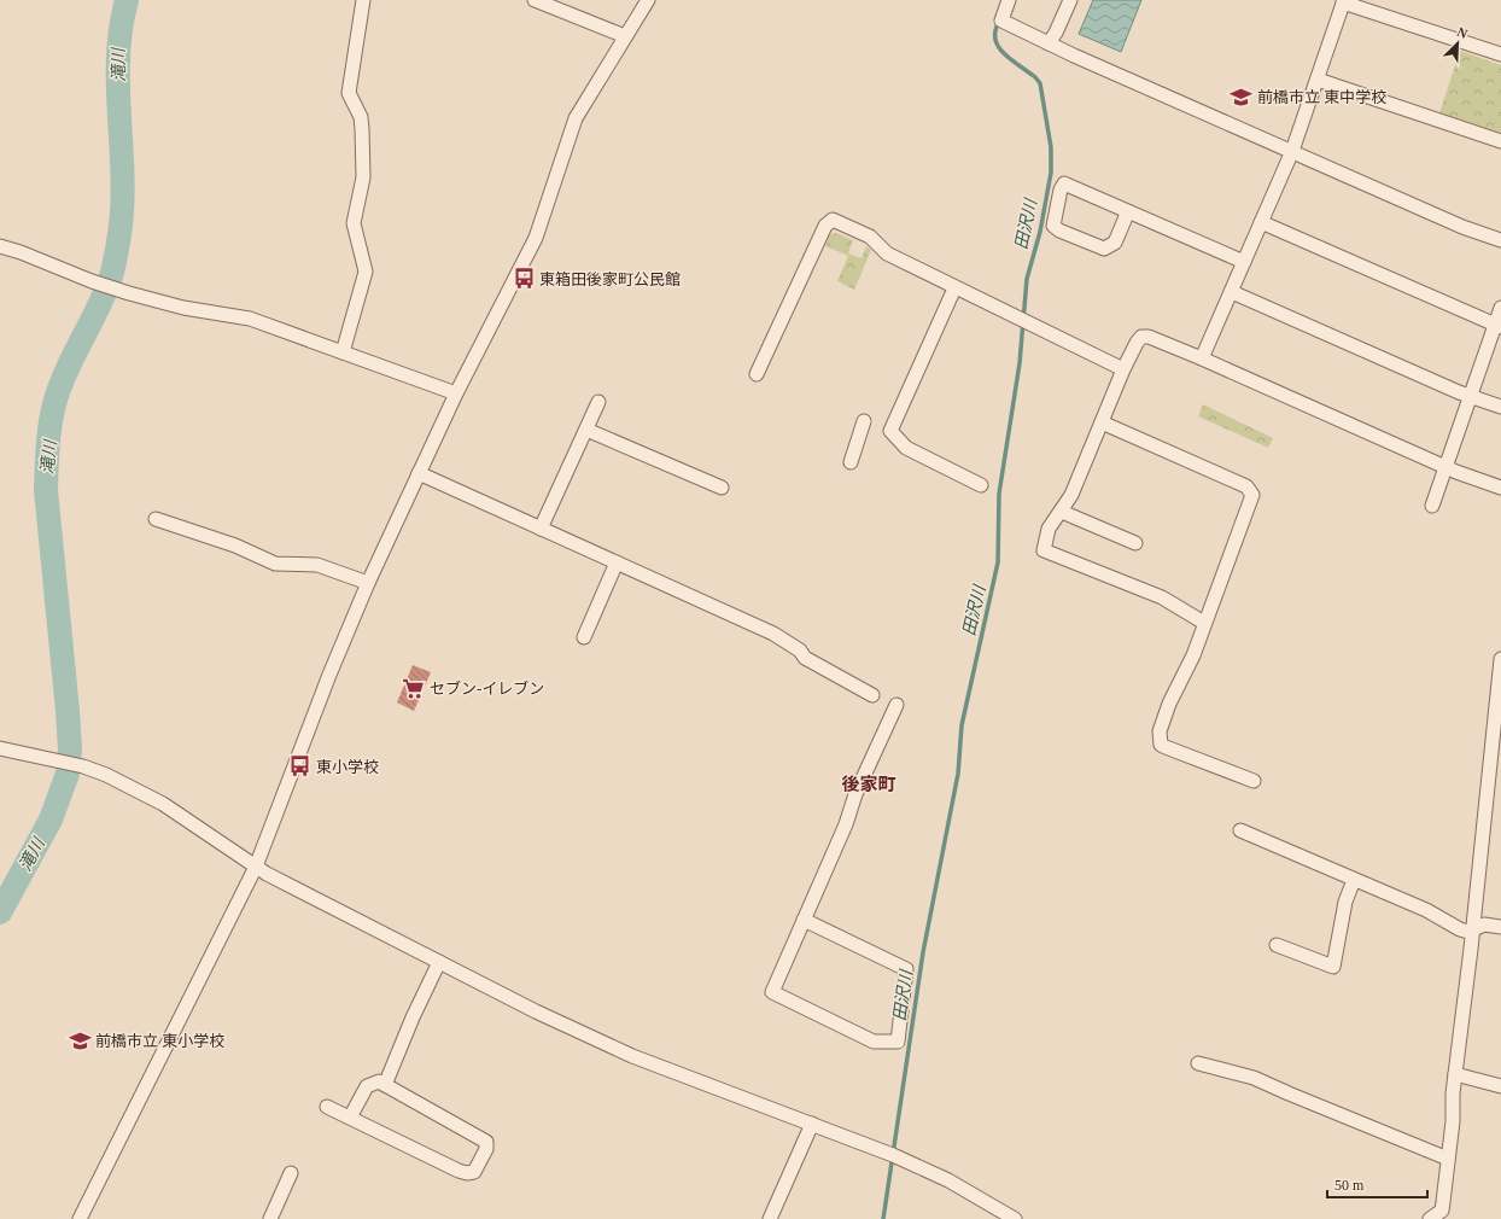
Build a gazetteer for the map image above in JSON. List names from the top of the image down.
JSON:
{
  "districts": ["後家町"],
  "water": ["滝川", "田沢川"],
  "places": {
    "school or university": ["前橋市立 東中学校", "前橋市立 東小学校"],
    "bus stop": ["東箱田後家町公民館", "東小学校"],
    "supermarket": ["セブン-イレブン"]
  },
  "scale_bar": "50 m",
  "north": "top right"
}
